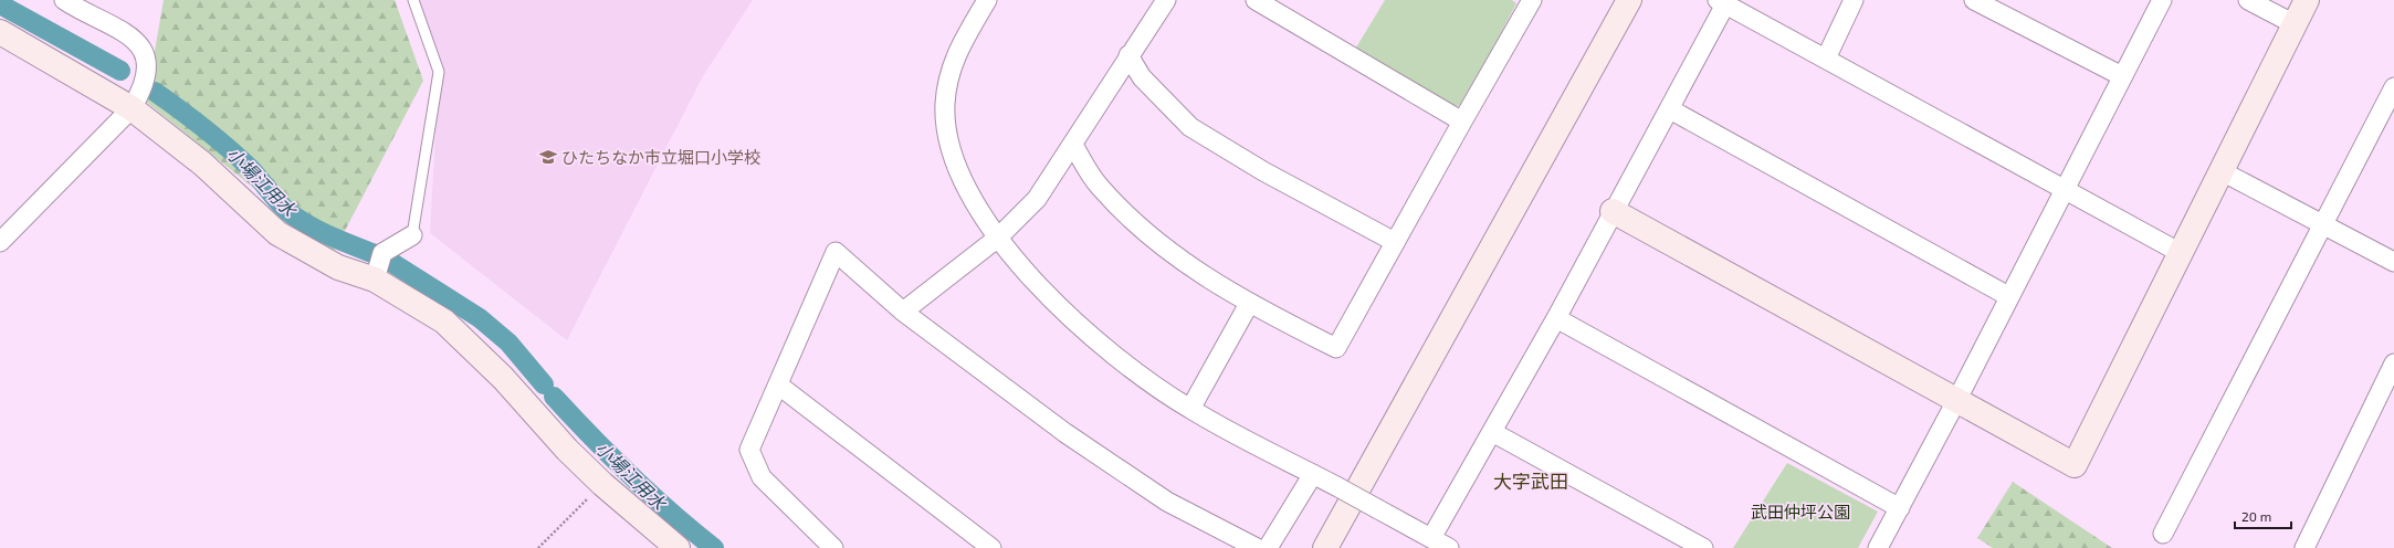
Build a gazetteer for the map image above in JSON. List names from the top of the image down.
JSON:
{
  "districts": ["大字武田"],
  "water": ["小場江用水"],
  "parks": ["武田仲坪公園"],
  "places": {
    "school or university": ["ひたちなか市立堀口小学校"]
  },
  "scale_bar": "20 m"
}
